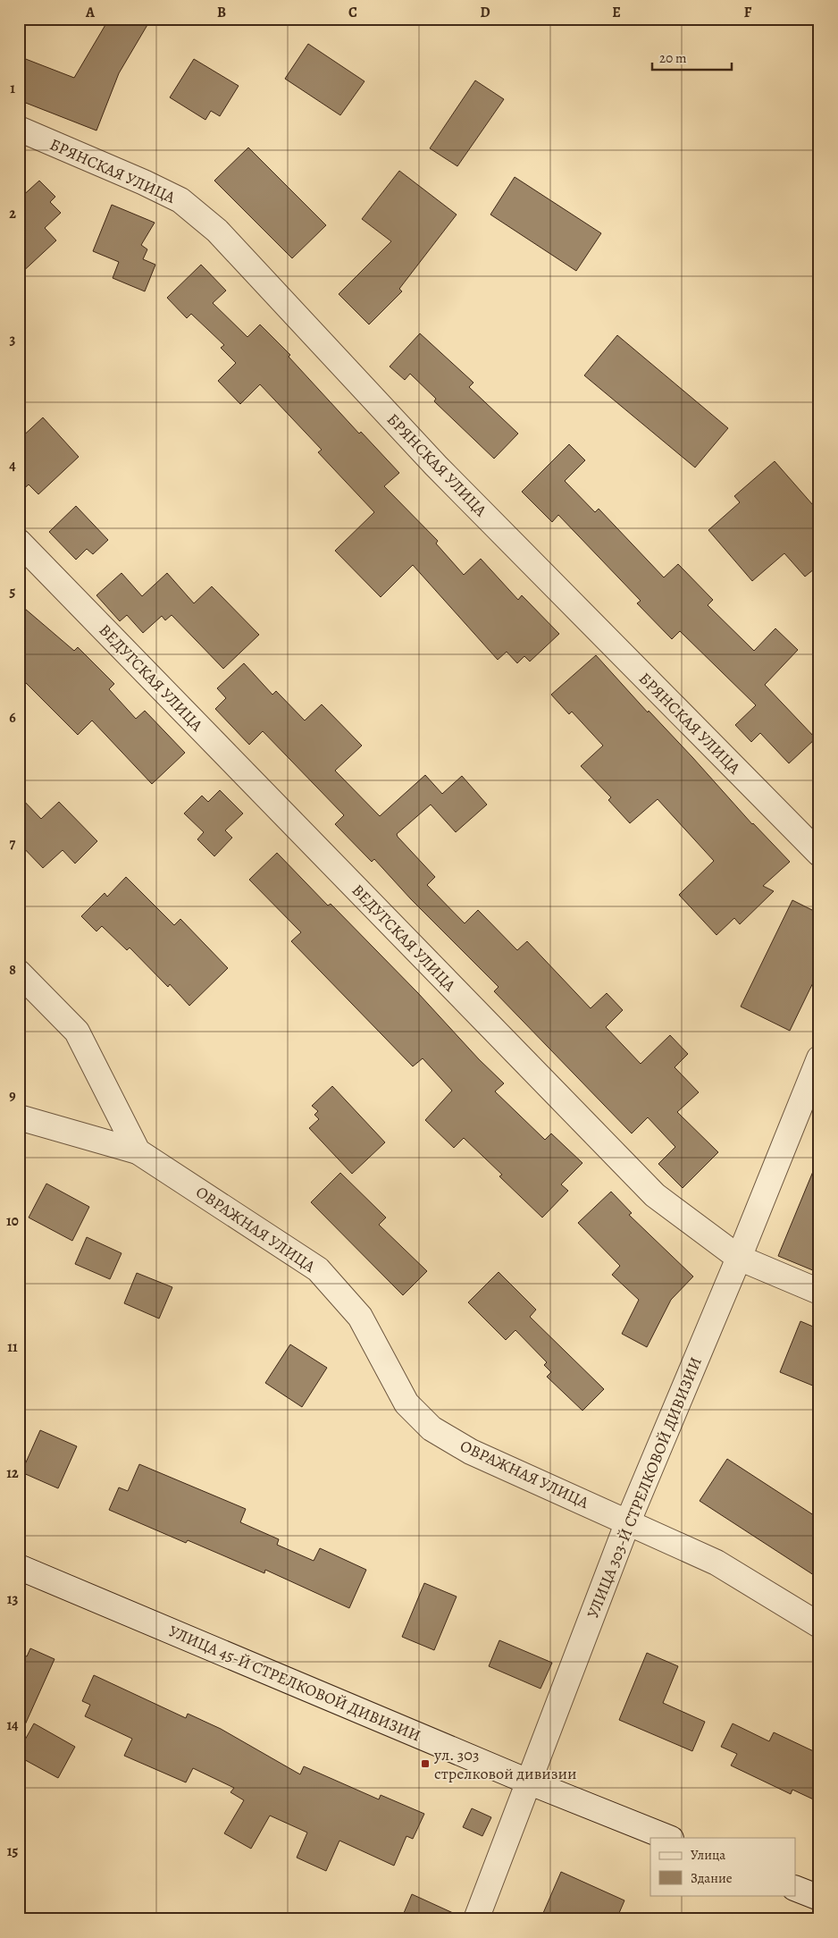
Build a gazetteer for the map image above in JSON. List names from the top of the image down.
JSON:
{
  "streets": {
    "street": [
      "БРЯНСКАЯ УЛИЦА",
      "ВЕДУГСКАЯ УЛИЦА",
      "ОВРАЖНАЯ УЛИЦА",
      "УЛИЦА 303-Й СТРЕЛКОВОЙ ДИВИЗИИ",
      "УЛИЦА 45-Й СТРЕЛКОВОЙ ДИВИЗИИ"
    ]
  },
  "crossings": [
    ["ВЕДУГСКАЯ УЛИЦА", "УЛИЦА 303-Й СТРЕЛКОВОЙ ДИВИЗИИ"],
    ["ОВРАЖНАЯ УЛИЦА", "УЛИЦА 303-Й СТРЕЛКОВОЙ ДИВИЗИИ"],
    ["УЛИЦА 303-Й СТРЕЛКОВОЙ ДИВИЗИИ", "УЛИЦА 45-Й СТРЕЛКОВОЙ ДИВИЗИИ"]
  ],
  "places": {
    "transit": ["ул. 303 стрелковой дивизии"]
  },
  "legend": ["Улица", "Здание"],
  "scale_bar": "20 m",
  "grid": {
    "columns": [
      "A",
      "B",
      "C",
      "D",
      "E",
      "F"
    ],
    "rows": [
      "1",
      "2",
      "3",
      "4",
      "5",
      "6",
      "7",
      "8",
      "9",
      "10",
      "11",
      "12",
      "13",
      "14",
      "15"
    ]
  }
}
